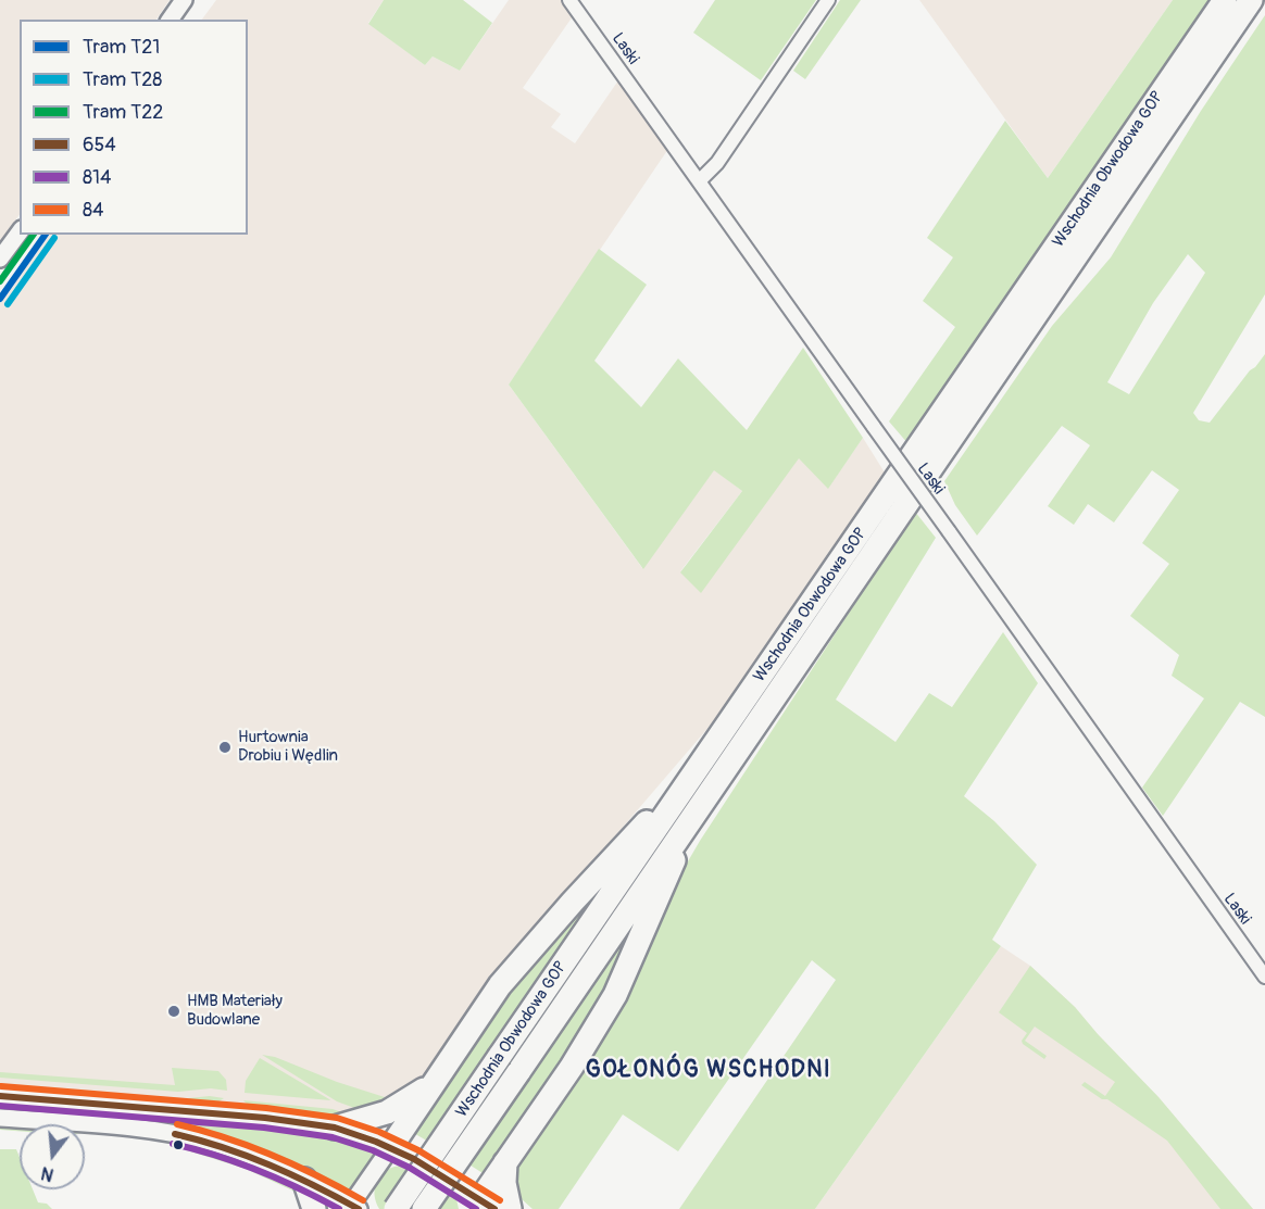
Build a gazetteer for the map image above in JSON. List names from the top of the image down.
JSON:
{
  "streets": {
    "highway": ["Wschodnia Obwodowa GOP"],
    "street": ["Laski"]
  },
  "districts": ["GOŁONÓG WSCHODNI"],
  "places": ["Hurtownia Drobiu i Wędlin", "HMB Materiały Budowlane"],
  "lines": [
    "tram line T21",
    "tram line T22",
    "tram line T28",
    "transit line 84",
    "transit line 654",
    "transit line 814"
  ],
  "legend": [
    "Tram T21",
    "Tram T28",
    "Tram T22",
    "654",
    "814",
    "84"
  ],
  "north": "bottom"
}
